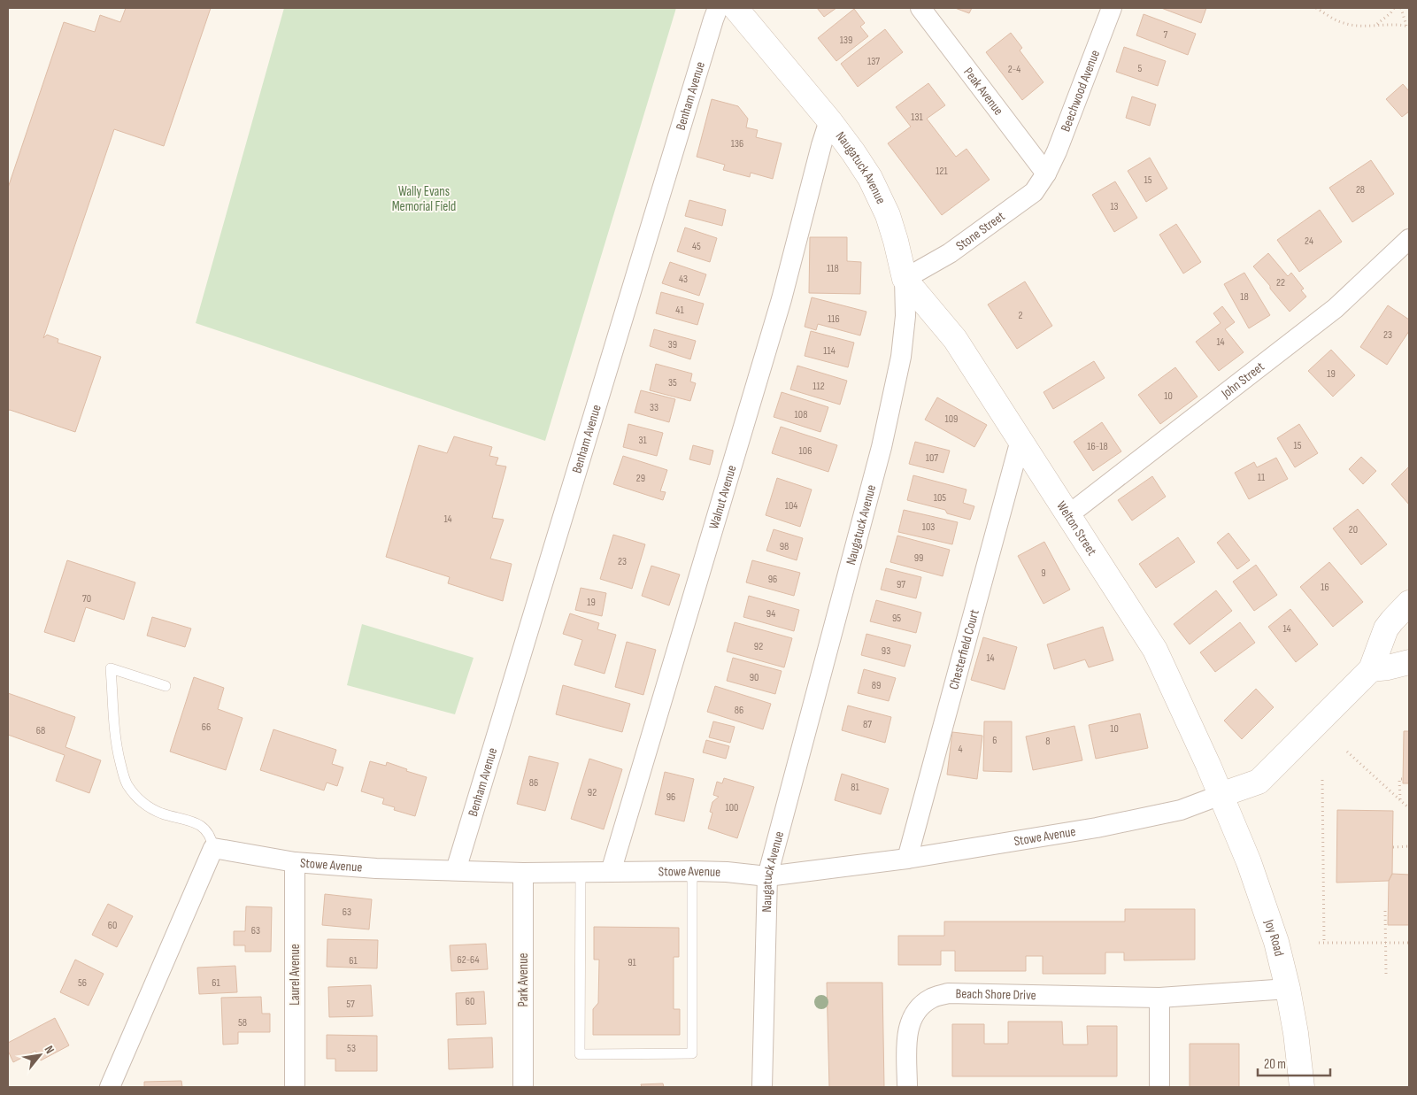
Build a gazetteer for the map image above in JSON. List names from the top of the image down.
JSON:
{
  "streets": {
    "street": [
      "Peak Avenue",
      "Beechwood Avenue",
      "Benham Avenue",
      "Naugatuck Avenue",
      "Stone Street",
      "John Street",
      "Walnut Avenue",
      "Welton Street",
      "Chesterfield Court",
      "Stowe Avenue",
      "Joy Road",
      "Laurel Avenue",
      "Park Avenue",
      "Beach Shore Drive"
    ]
  },
  "crossings": [
    ["Peak Avenue", "Beechwood Avenue"],
    ["Peak Avenue", "Stone Street"],
    ["Beechwood Avenue", "Stone Street"],
    ["Benham Avenue", "Stowe Avenue"],
    ["Naugatuck Avenue", "Stone Street"],
    ["Naugatuck Avenue", "Walnut Avenue"],
    ["Naugatuck Avenue", "Welton Street"],
    ["Naugatuck Avenue", "Stowe Avenue"],
    ["Stone Street", "Welton Street"],
    ["John Street", "Welton Street"],
    ["Walnut Avenue", "Stowe Avenue"],
    ["Welton Street", "Chesterfield Court"],
    ["Welton Street", "Stowe Avenue"],
    ["Welton Street", "Joy Road"],
    ["Chesterfield Court", "Stowe Avenue"],
    ["Stowe Avenue", "Joy Road"],
    ["Stowe Avenue", "Laurel Avenue"],
    ["Stowe Avenue", "Park Avenue"],
    ["Joy Road", "Beach Shore Drive"]
  ],
  "parks": ["Wally Evans Memorial Field"],
  "house_numbers": [
    "7",
    "139",
    "137",
    "5",
    "2-4",
    "131",
    "136",
    "121",
    "15",
    "28",
    "13",
    "24",
    "45",
    "118",
    "43",
    "22",
    "18",
    "41",
    "2",
    "116",
    "23",
    "14",
    "39",
    "114",
    "19",
    "35",
    "112",
    "10",
    "33",
    "108",
    "109",
    "31",
    "15",
    "16-18",
    "106",
    "107",
    "11",
    "29",
    "105",
    "104",
    "14",
    "103",
    "20",
    "98",
    "99",
    "23",
    "9",
    "96",
    "97",
    "16",
    "70",
    "19",
    "94",
    "95",
    "14",
    "92",
    "93",
    "14",
    "90",
    "89",
    "86",
    "87",
    "66",
    "10",
    "68",
    "6",
    "8",
    "4",
    "86",
    "81",
    "92",
    "96",
    "100",
    "63",
    "60",
    "63",
    "62-64",
    "61",
    "91",
    "56",
    "61",
    "60",
    "57",
    "58",
    "53"
  ],
  "scale_bar": "20 m",
  "north": "top right"
}
